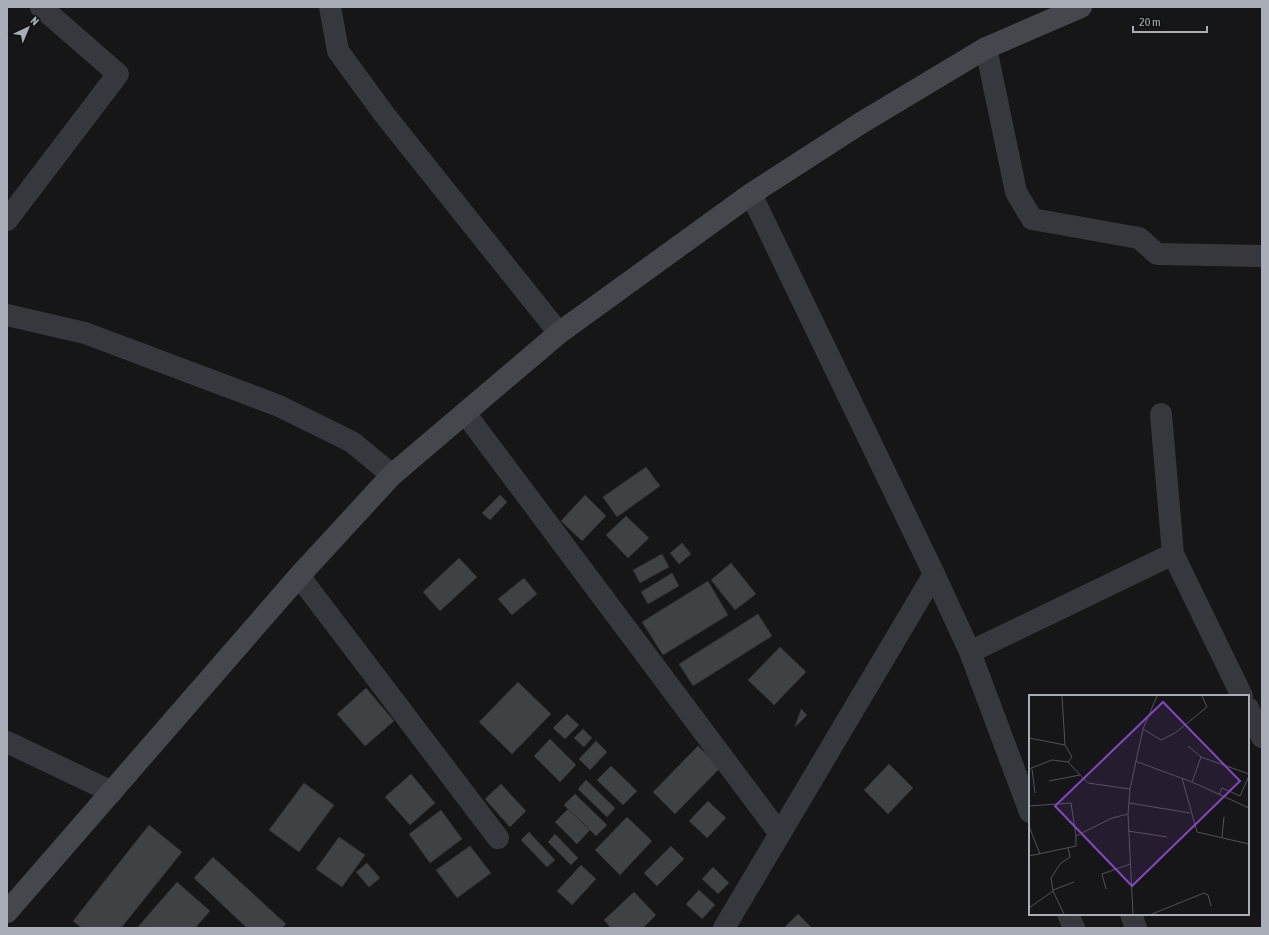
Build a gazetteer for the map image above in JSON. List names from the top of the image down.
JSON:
{
  "scale_bar": "20 m",
  "north": "top right"
}
